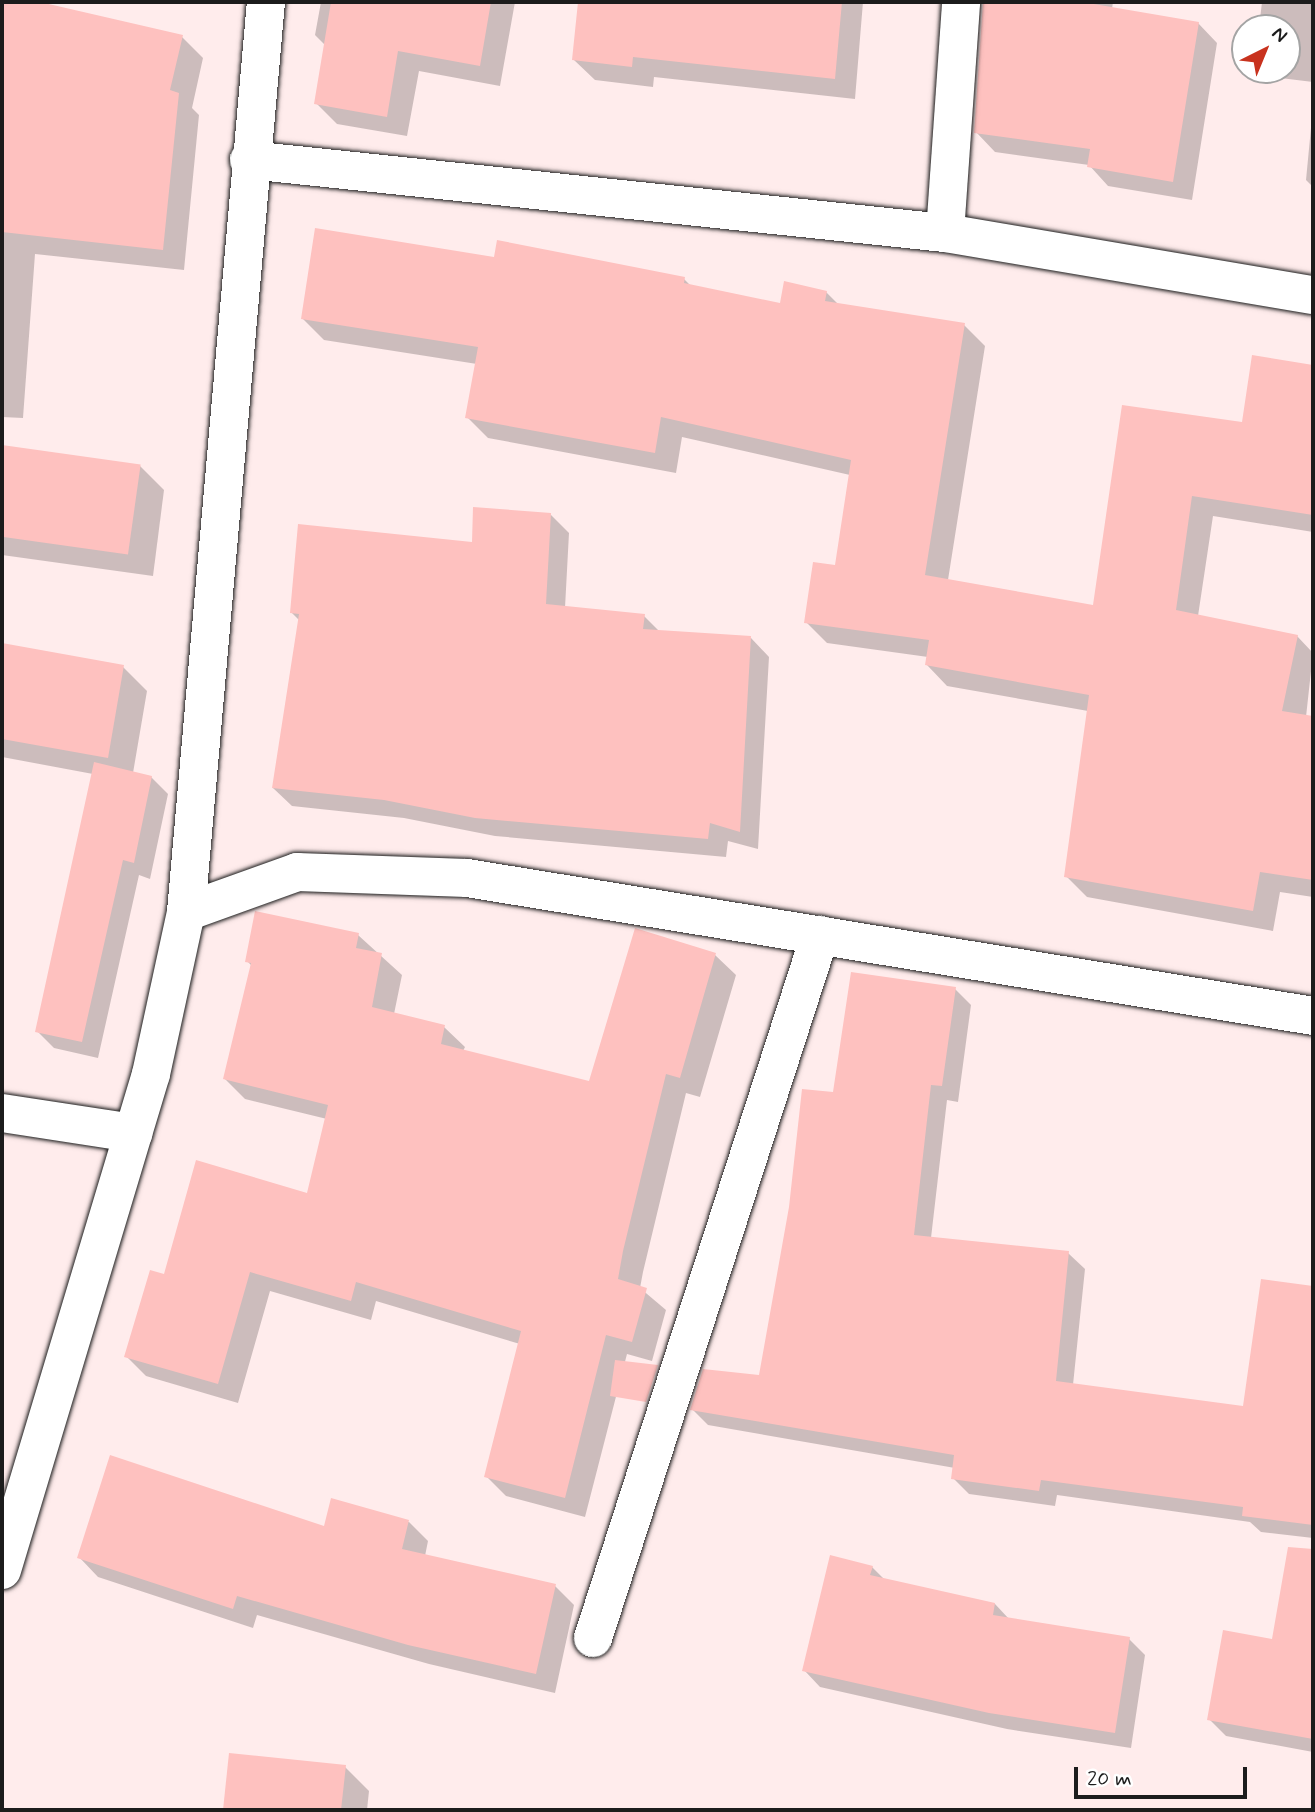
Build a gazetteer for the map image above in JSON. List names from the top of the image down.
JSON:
{
  "scale_bar": "20 m",
  "north": "top right"
}
